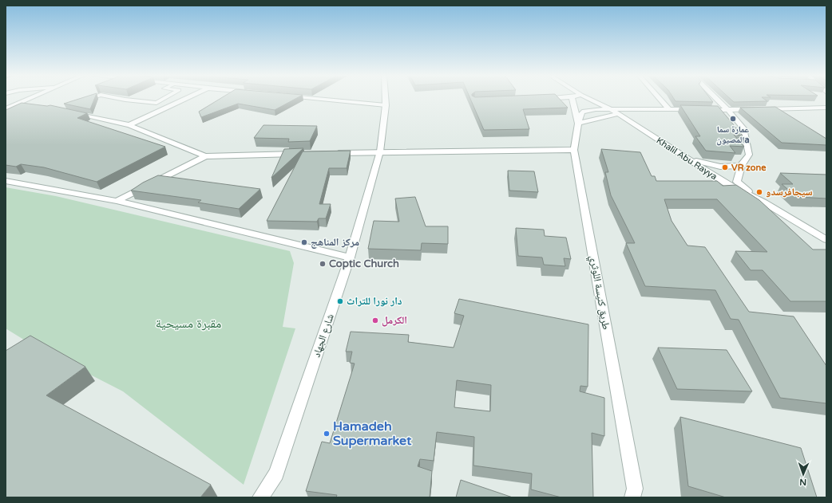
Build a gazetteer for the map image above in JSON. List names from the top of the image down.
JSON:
{
  "streets": {
    "street": ["Khalil Abu Rayya", "طريق كنيسة اللوثري", "شارع الجهاد"]
  },
  "parks": ["مقبرة مسيحية"],
  "places": [
    "عمارة سما المصيونa",
    "VR zone",
    "سيجافرسدو",
    "مركز المناهج",
    "Coptic Church",
    "دار نورا للتراث",
    "الكرمل",
    "Hamadeh Supermarket"
  ],
  "north": "bottom"
}
